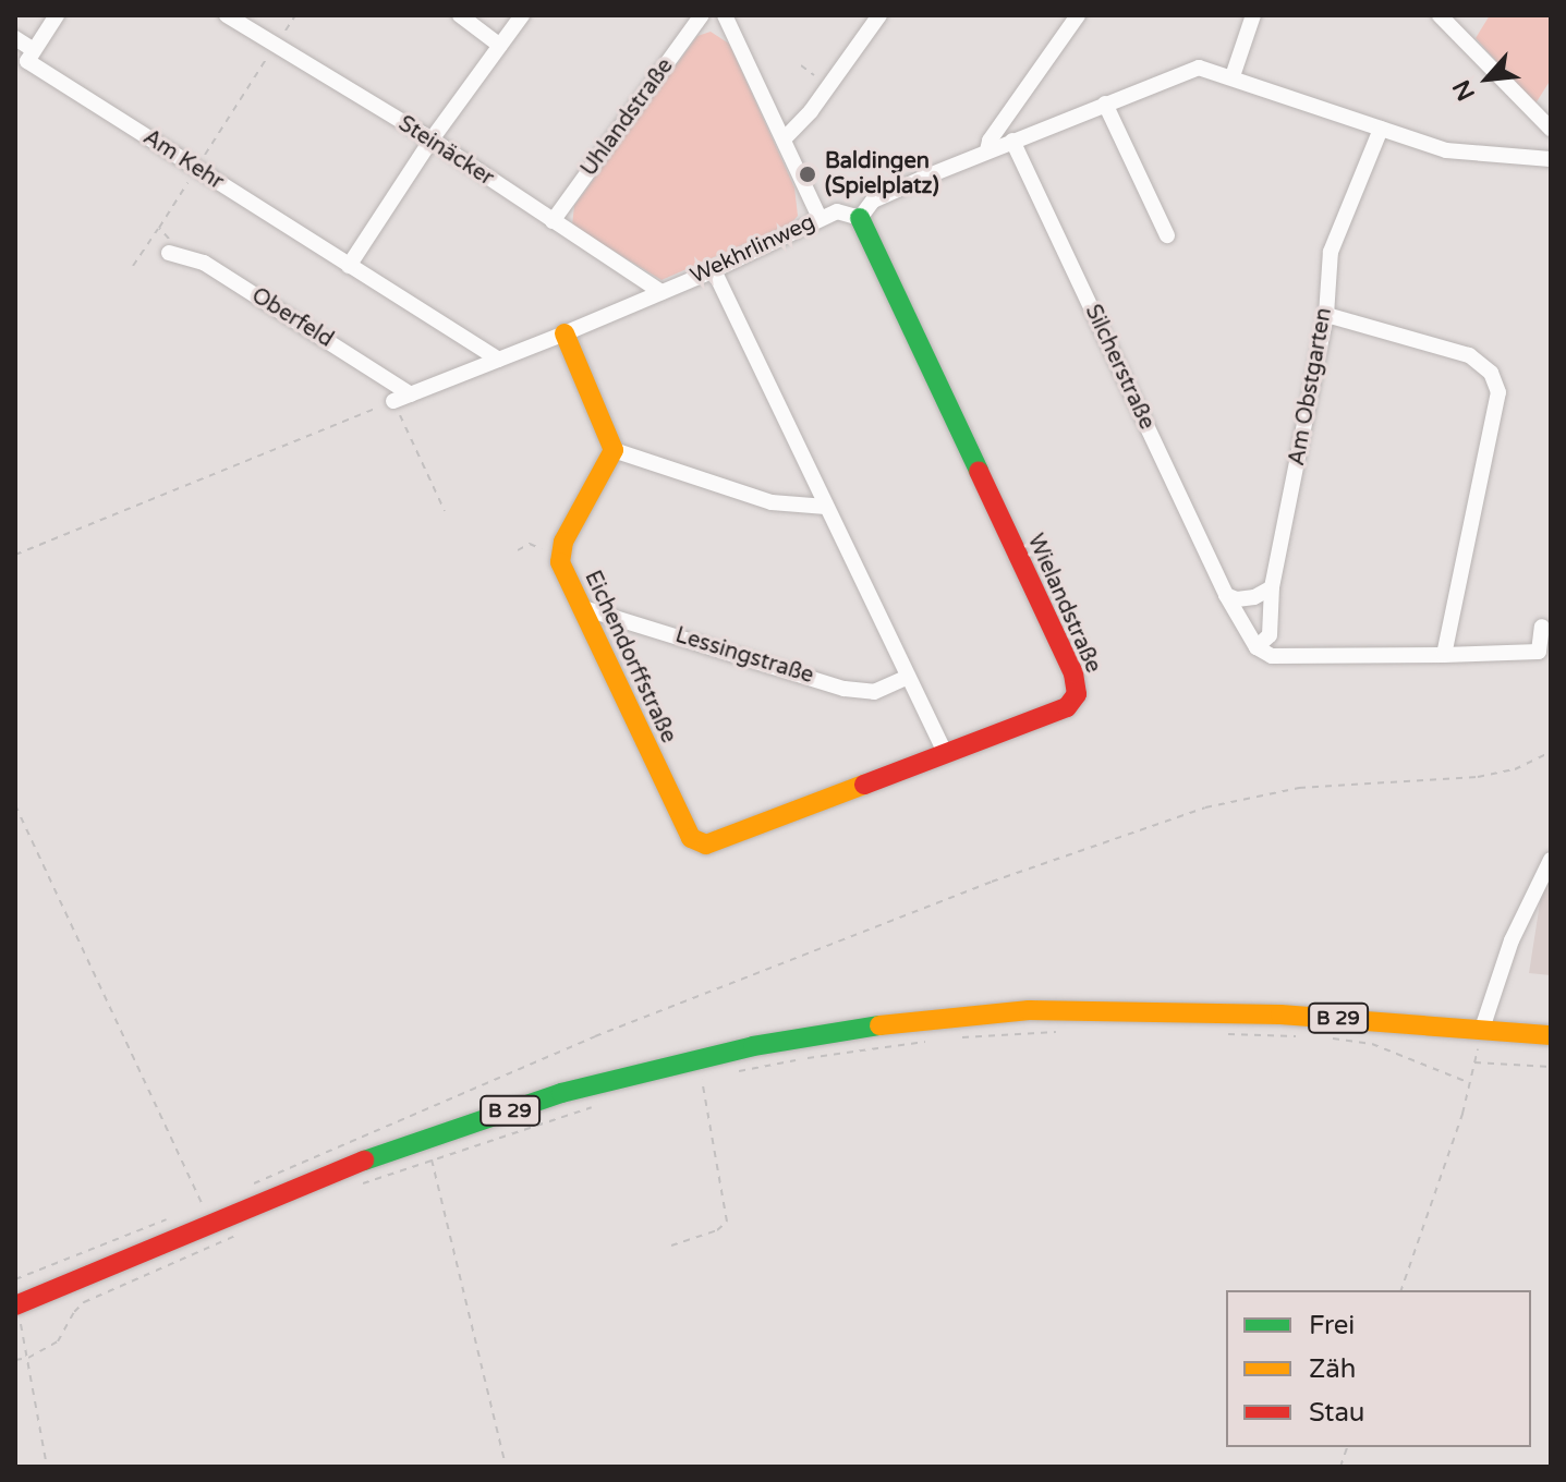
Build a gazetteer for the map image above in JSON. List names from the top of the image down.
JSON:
{
  "streets": {
    "main road": ["Wielandstraße", "Eichendorffstraße", "B 29"],
    "street": [
      "Uhlandstraße",
      "Steinäcker",
      "Am Kehr",
      "Wekhrlinweg",
      "Oberfeld",
      "Silcherstraße",
      "Am Obstgarten",
      "Lessingstraße"
    ]
  },
  "crossings": [
    ["Uhlandstraße", "Steinäcker"],
    ["Steinäcker", "Wekhrlinweg"],
    ["Am Kehr", "Wekhrlinweg"],
    ["Wekhrlinweg", "Oberfeld"],
    ["Wekhrlinweg", "Wielandstraße"],
    ["Silcherstraße", "Am Obstgarten"],
    ["Wielandstraße", "Eichendorffstraße"],
    ["Lessingstraße", "Eichendorffstraße"]
  ],
  "places": ["Baldingen (Spielplatz)"],
  "legend": ["Frei", "Zäh", "Stau"],
  "north": "bottom left"
}
